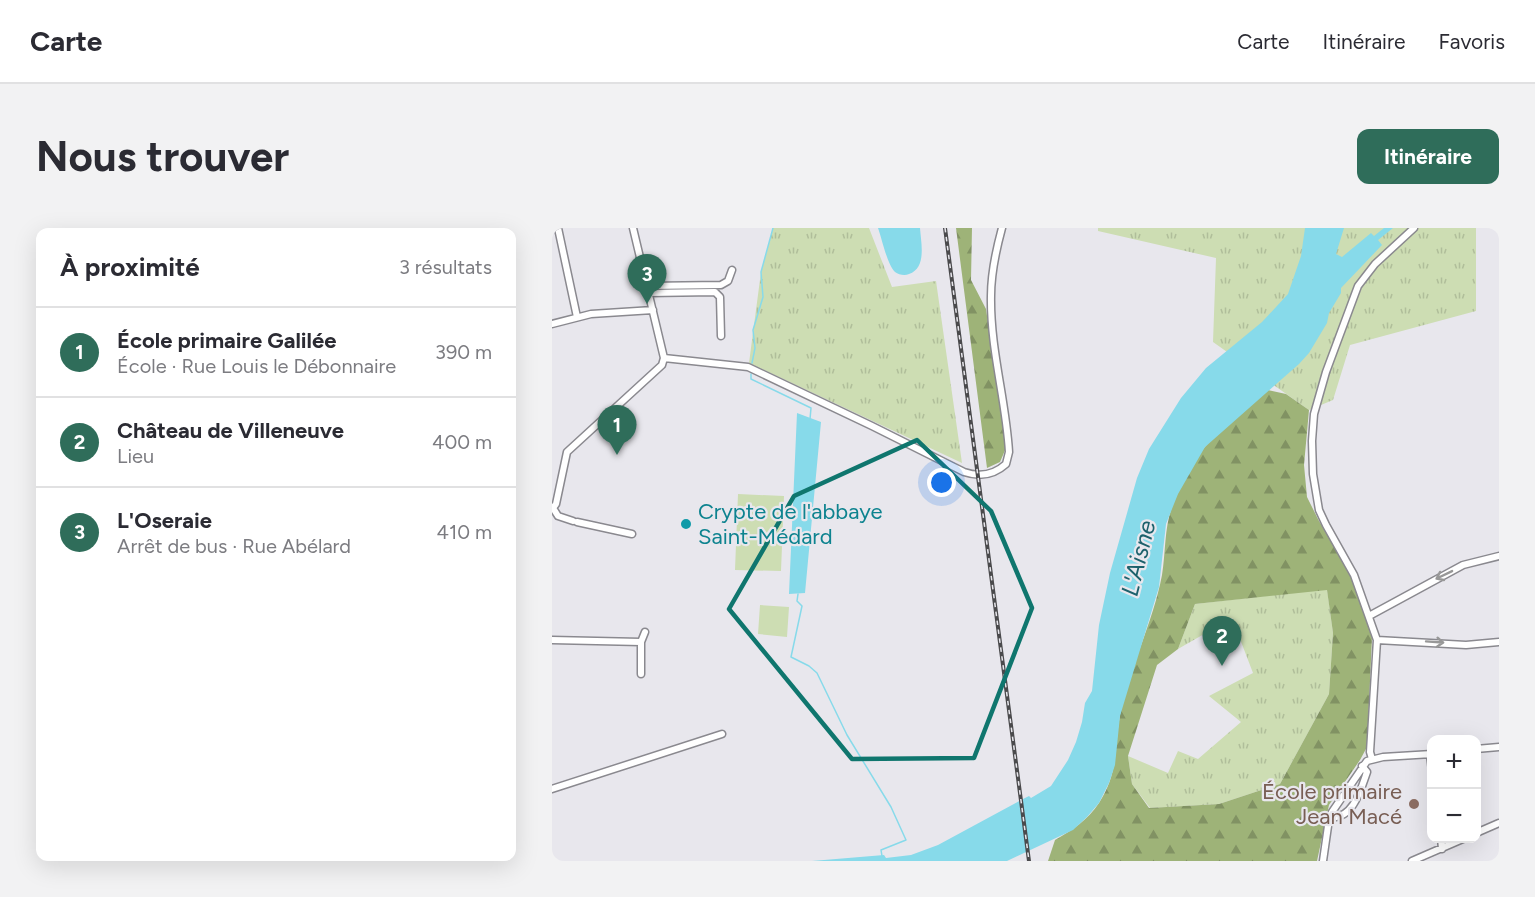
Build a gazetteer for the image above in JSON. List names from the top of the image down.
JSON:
{
  "water": ["L'Aisne"],
  "places": ["Crypte de l'abbaye Saint-Médard", "École primaire Jean Macé"],
  "page": {
    "header": "Carte",
    "nav": ["Carte", "Itinéraire", "Favoris"],
    "buttons": "Itinéraire",
    "title": "Nous trouver",
    "heading": ["À proximité", "3 résultats"],
    "pins": ["3", "1", "2"],
    "list": [
      {
        "mark": "1",
        "name": "École primaire Galilée",
        "note": "École · Rue Louis le Débonnaire",
        "value": "390 m"
      },
      {
        "mark": "2",
        "name": "Château de Villeneuve",
        "note": "Lieu",
        "value": "400 m"
      },
      {
        "mark": "3",
        "name": "L'Oseraie",
        "note": "Arrêt de bus · Rue Abélard",
        "value": "410 m"
      }
    ],
    "map_buttons": ["+", "−"]
  }
}
